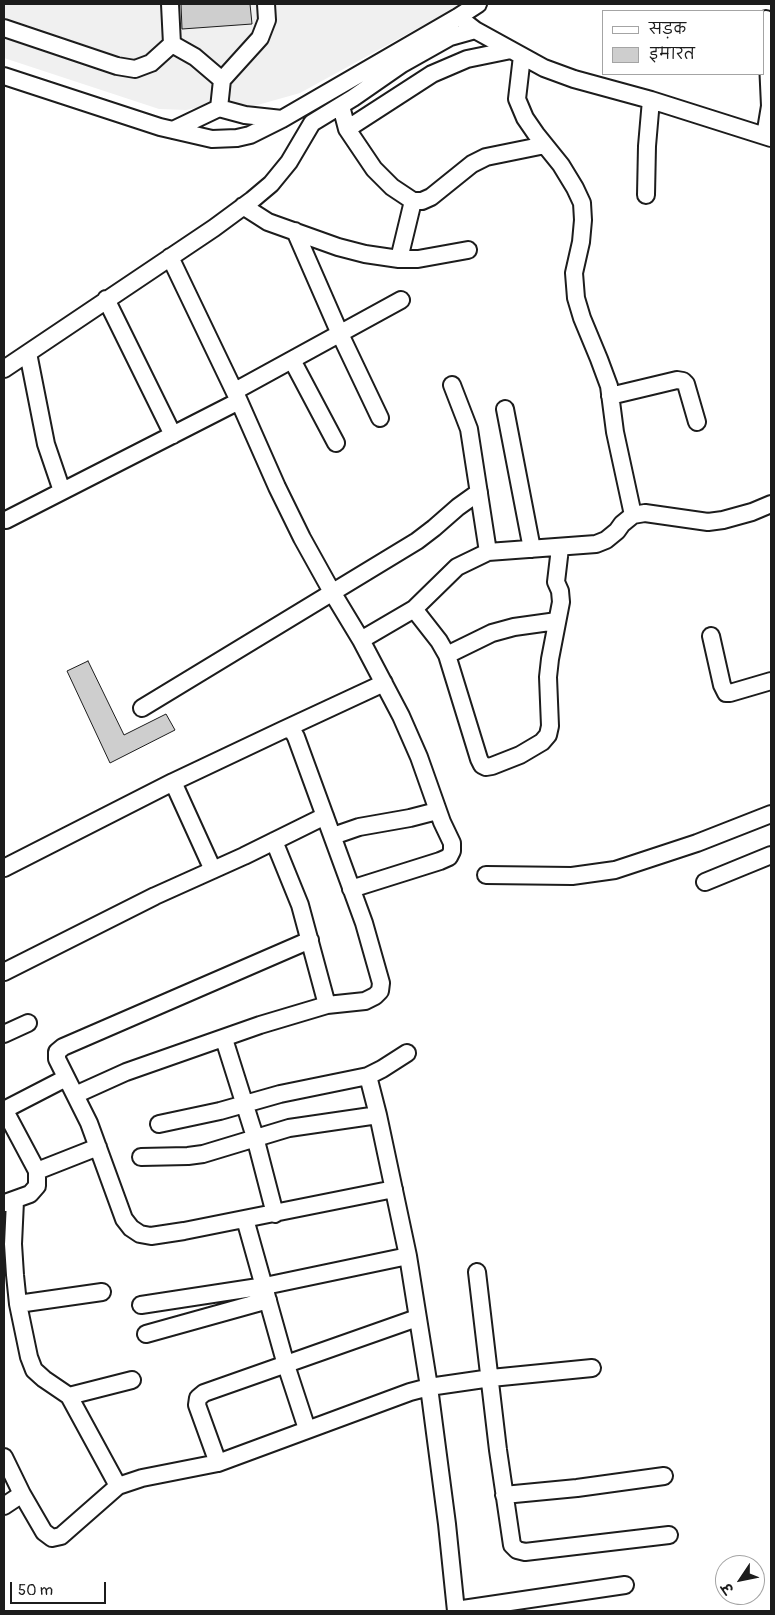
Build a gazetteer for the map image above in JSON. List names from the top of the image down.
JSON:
{
  "legend": ["सड़क", "इमारत"],
  "scale_bar": "50 m",
  "north": "bottom left"
}
